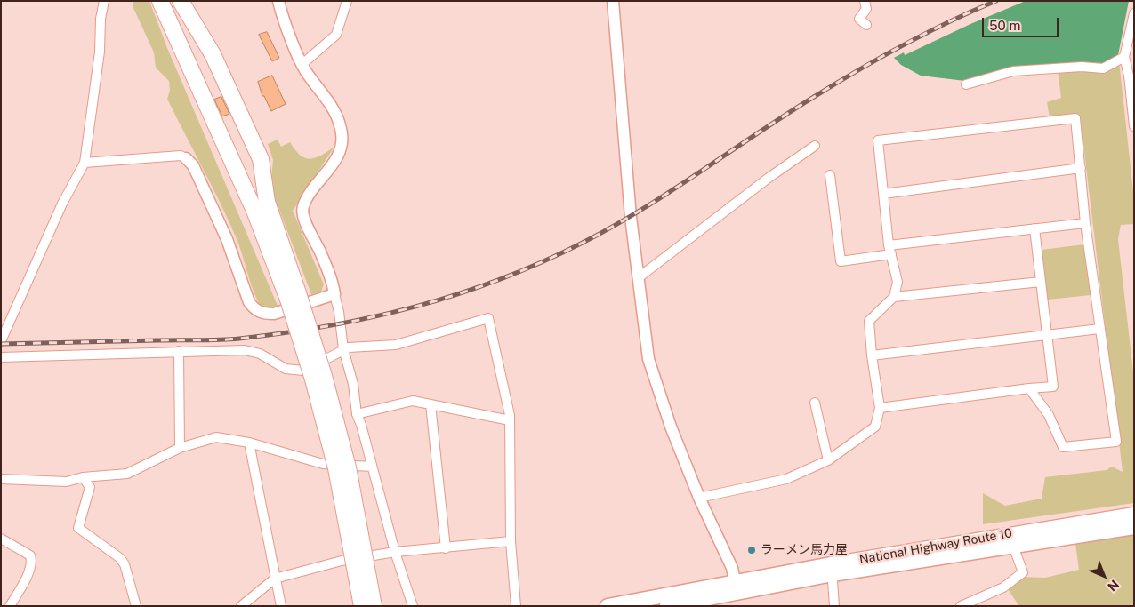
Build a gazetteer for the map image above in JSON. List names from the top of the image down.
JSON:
{
  "streets": {
    "highway": ["National Highway Route 10"]
  },
  "places": ["ラーメン馬力屋"],
  "scale_bar": "50 m",
  "north": "bottom right"
}
